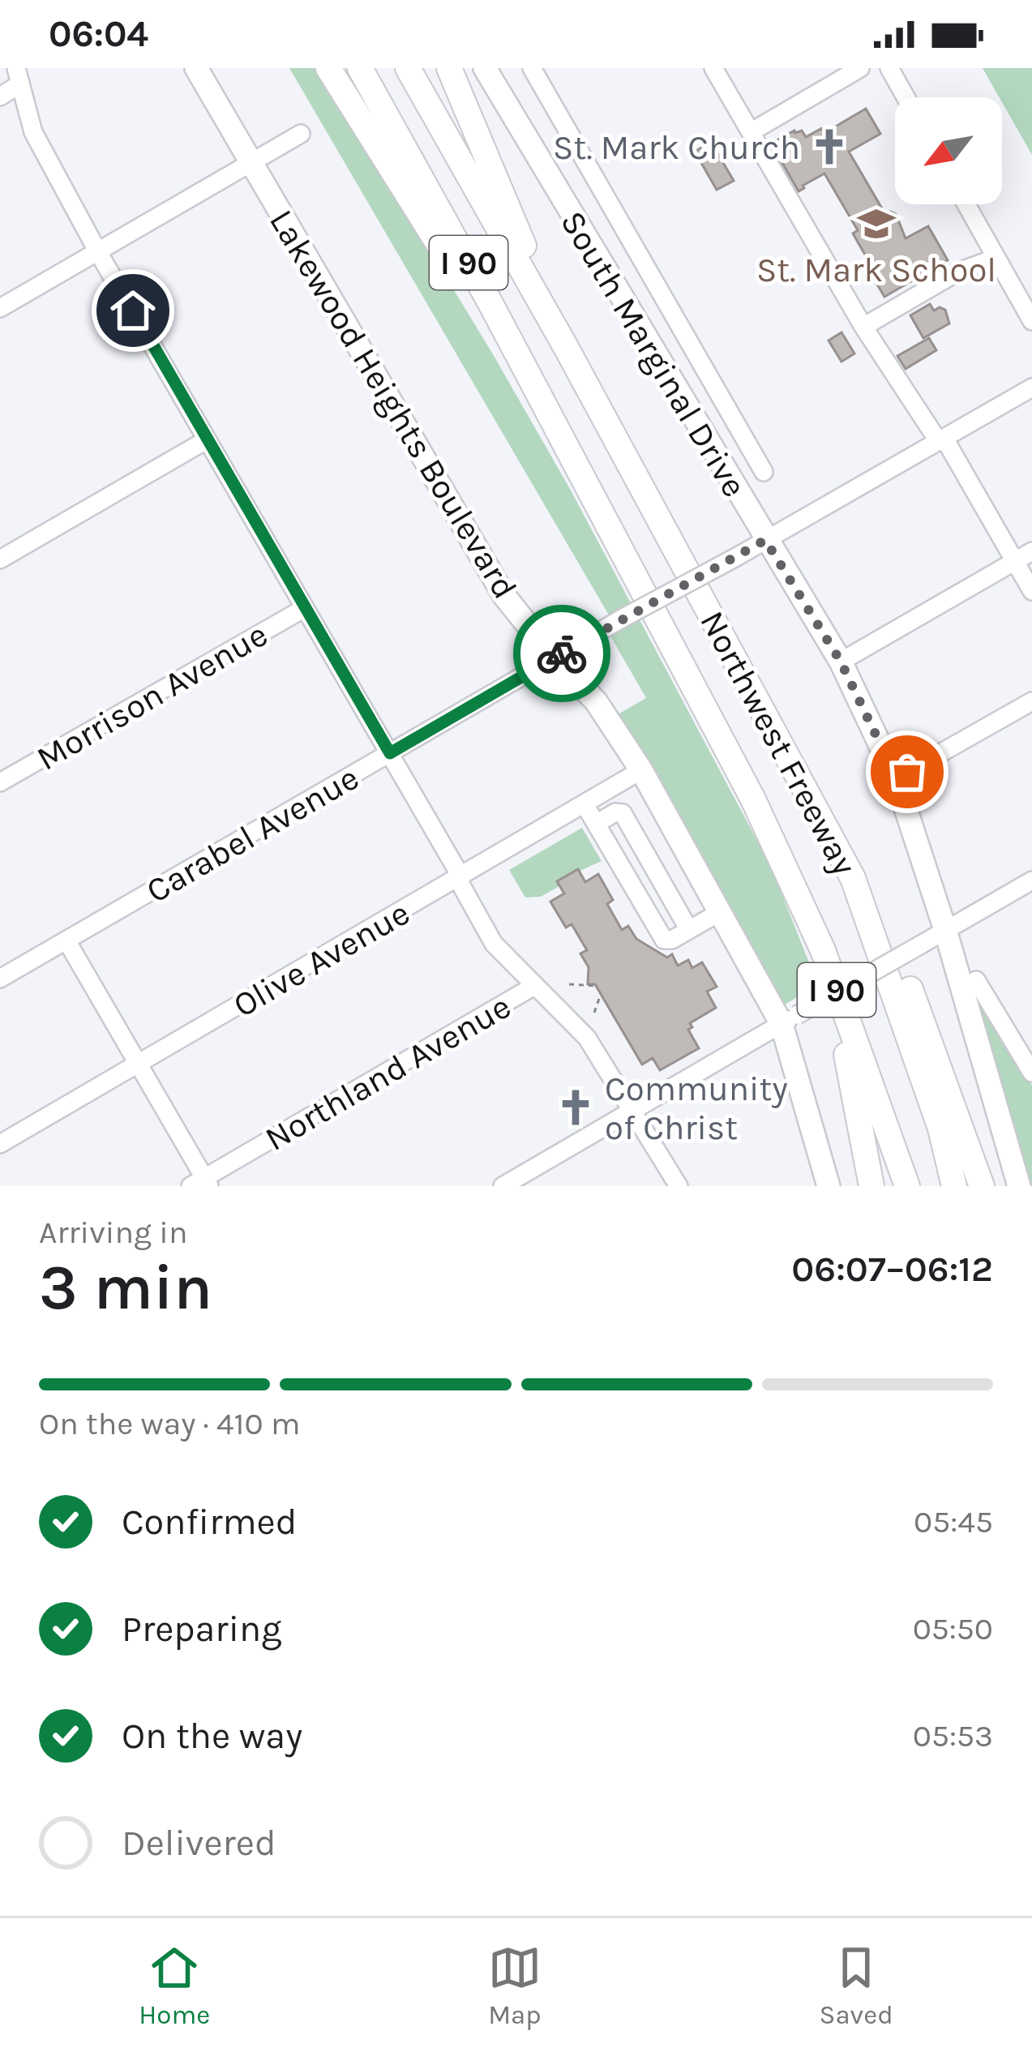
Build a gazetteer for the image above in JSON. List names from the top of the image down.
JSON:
{
  "streets": {
    "highway": ["I 90", "Northwest Freeway"],
    "main road": ["South Marginal Drive", "Lakewood Heights Boulevard"],
    "street": [
      "Morrison Avenue",
      "Carabel Avenue",
      "Olive Avenue",
      "Northland Avenue"
    ]
  },
  "crossings": [
    ["South Marginal Drive", "Carabel Avenue"],
    ["Lakewood Heights Boulevard", "Carabel Avenue"],
    ["Lakewood Heights Boulevard", "Olive Avenue"]
  ],
  "places": {
    "church": ["St. Mark Church", "Community of Christ"],
    "school or university": ["St. Mark School"]
  },
  "north": "bottom left",
  "page": {
    "status": "06:04",
    "heading": ["3 min", "Arriving in", "06:07–06:12"],
    "bar": "On the way · 410 m",
    "list": [
      ["Confirmed", "05:45"],
      ["Preparing", "05:50"],
      ["On the way", "05:53"],
      "Delivered"
    ],
    "tabs": ["Home", "Map", "Saved"]
  }
}
